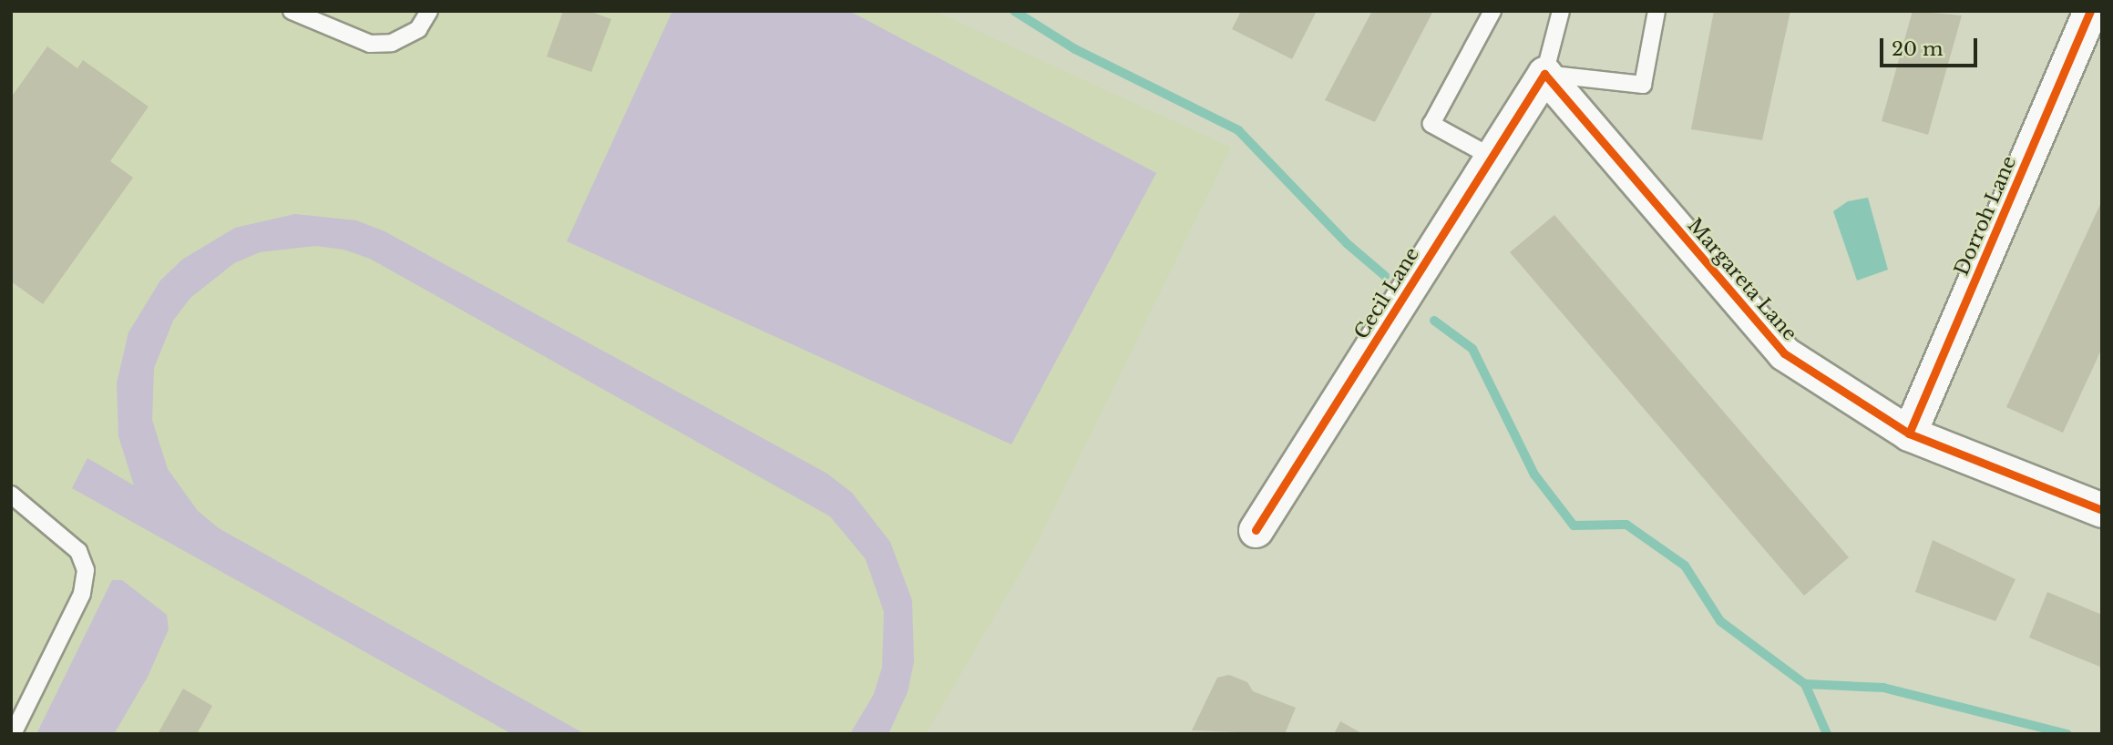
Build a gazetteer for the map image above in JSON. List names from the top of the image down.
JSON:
{
  "streets": {
    "street": ["Dorroh Lane", "Margareta Lane", "Cecil Lane"]
  },
  "crossings": [
    ["Dorroh Lane", "Margareta Lane"],
    ["Margareta Lane", "Cecil Lane"]
  ],
  "scale_bar": "20 m"
}
